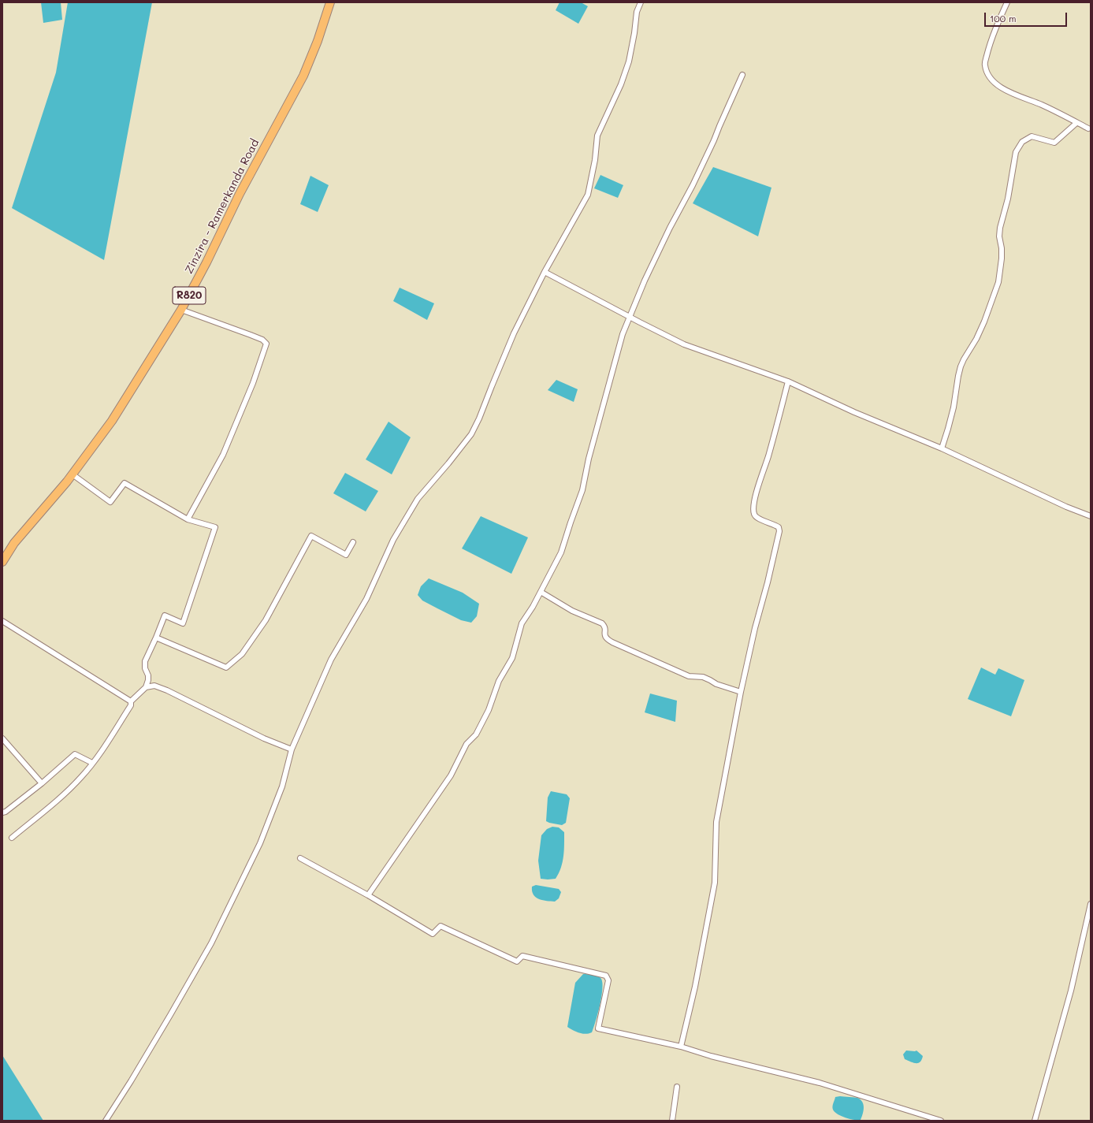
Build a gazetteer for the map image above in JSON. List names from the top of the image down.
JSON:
{
  "streets": {
    "main road": ["Zinzira - Ramerkanda Road", "R820"]
  },
  "scale_bar": "100 m"
}
